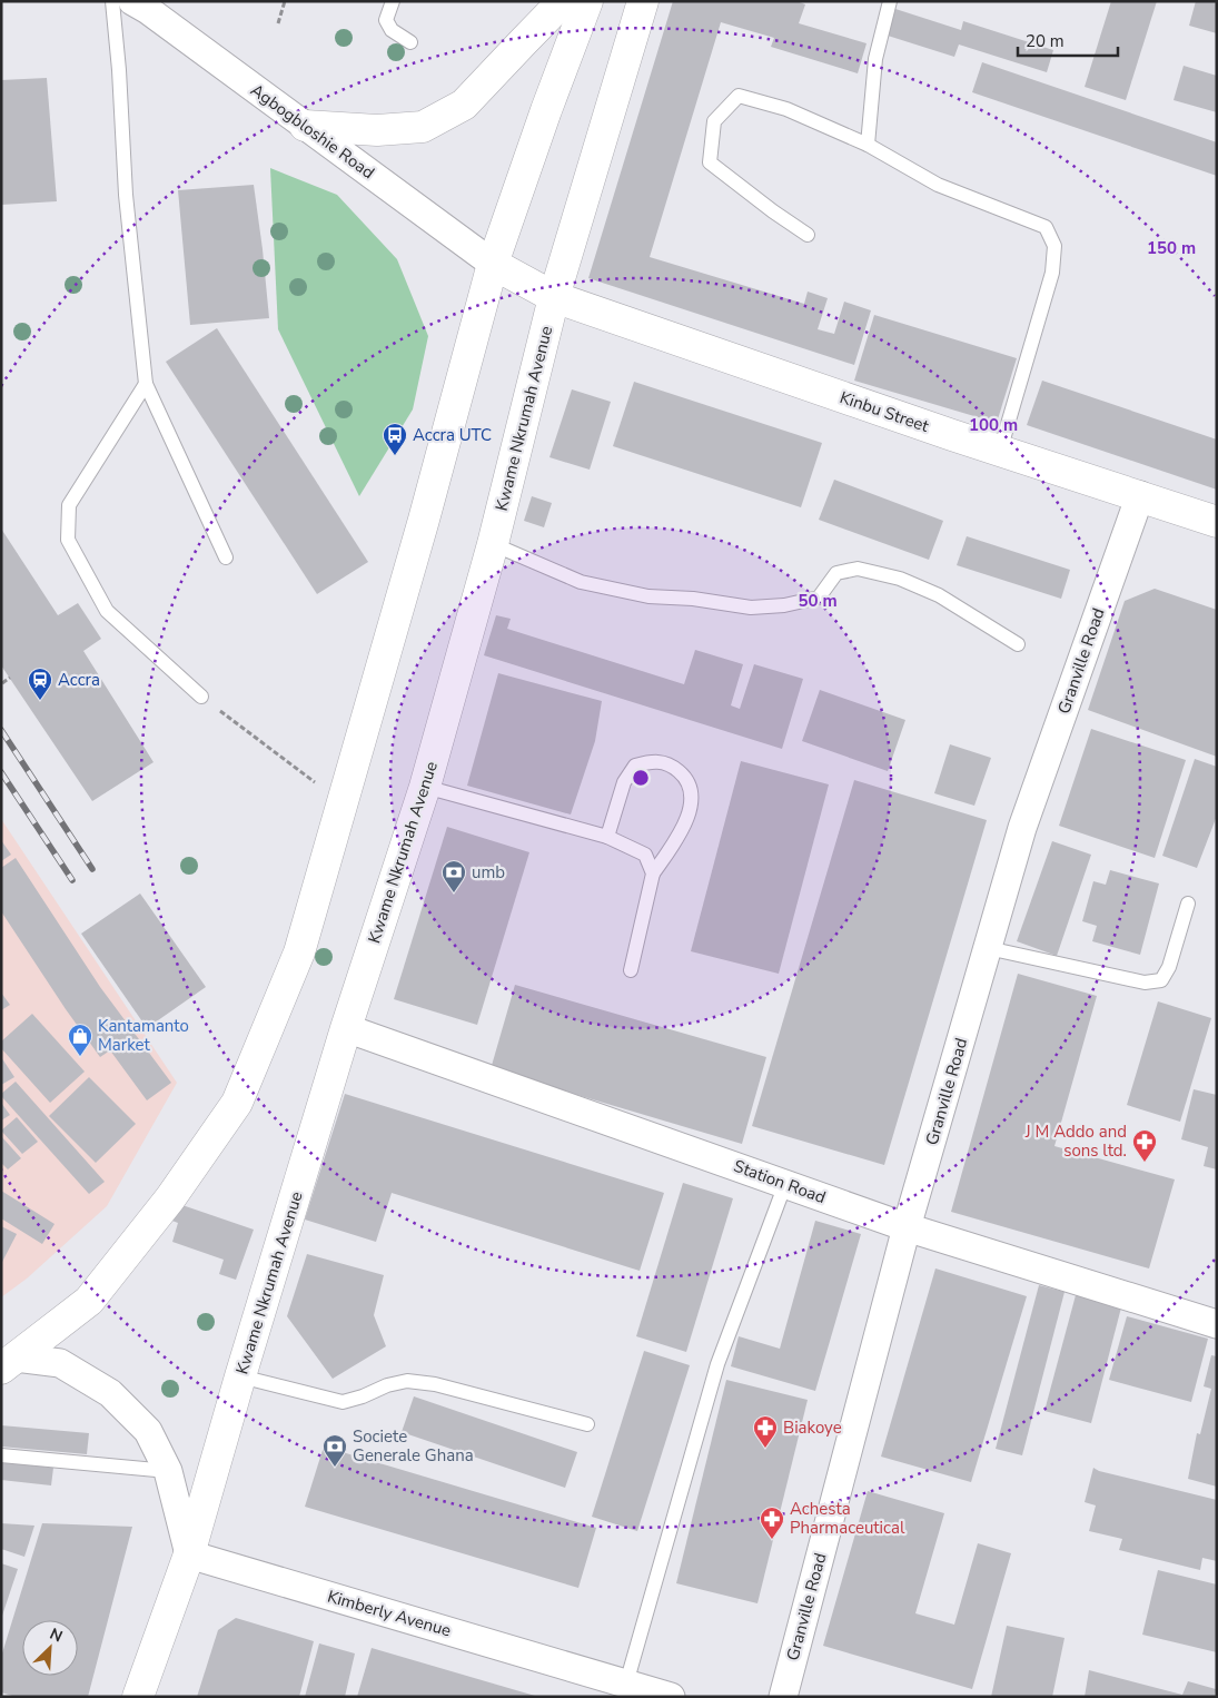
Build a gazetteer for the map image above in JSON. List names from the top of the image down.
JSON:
{
  "streets": {
    "main road": ["Kinbu Street", "Kwame Nkrumah Avenue"],
    "street": [
      "Agbogbloshie Road",
      "Granville Road",
      "Station Road",
      "Kimberly Avenue"
    ]
  },
  "crossings": [
    ["Agbogbloshie Road", "Kinbu Street"],
    ["Kinbu Street", "Kwame Nkrumah Avenue"],
    ["Kinbu Street", "Granville Road"],
    ["Kwame Nkrumah Avenue", "Station Road"],
    ["Kwame Nkrumah Avenue", "Kimberly Avenue"],
    ["Granville Road", "Station Road"]
  ],
  "places": {
    "bus stop": ["Accra UTC"],
    "station": ["Accra"],
    "bank": ["umb", "Societe Generale Ghana"],
    "shop": ["Kantamanto Market"],
    "pharmacy": ["J M Addo and sons ltd.", "Biakoye", "Achesta Pharmaceutical"]
  },
  "scale_bar": "20 m",
  "north": "top right",
  "rings": ["150 m", "100 m", "50 m"]
}
